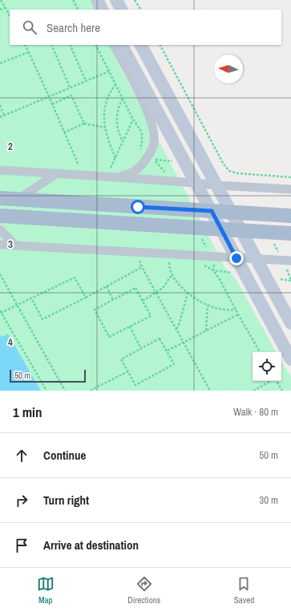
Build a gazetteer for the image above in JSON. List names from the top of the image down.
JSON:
{
  "scale_bar": "50 m",
  "north": "left",
  "page": {
    "search": "Search here",
    "scale": "50 m",
    "heading": ["1 min", "Walk · 80 m"],
    "list": [
      ["Continue", "50 m"],
      ["Turn right", "30 m"],
      "Arrive at destination"
    ],
    "nav": ["Map", "Directions", "Saved"]
  },
  "grid": {
    "rows": ["2", "3", "4"]
  }
}
